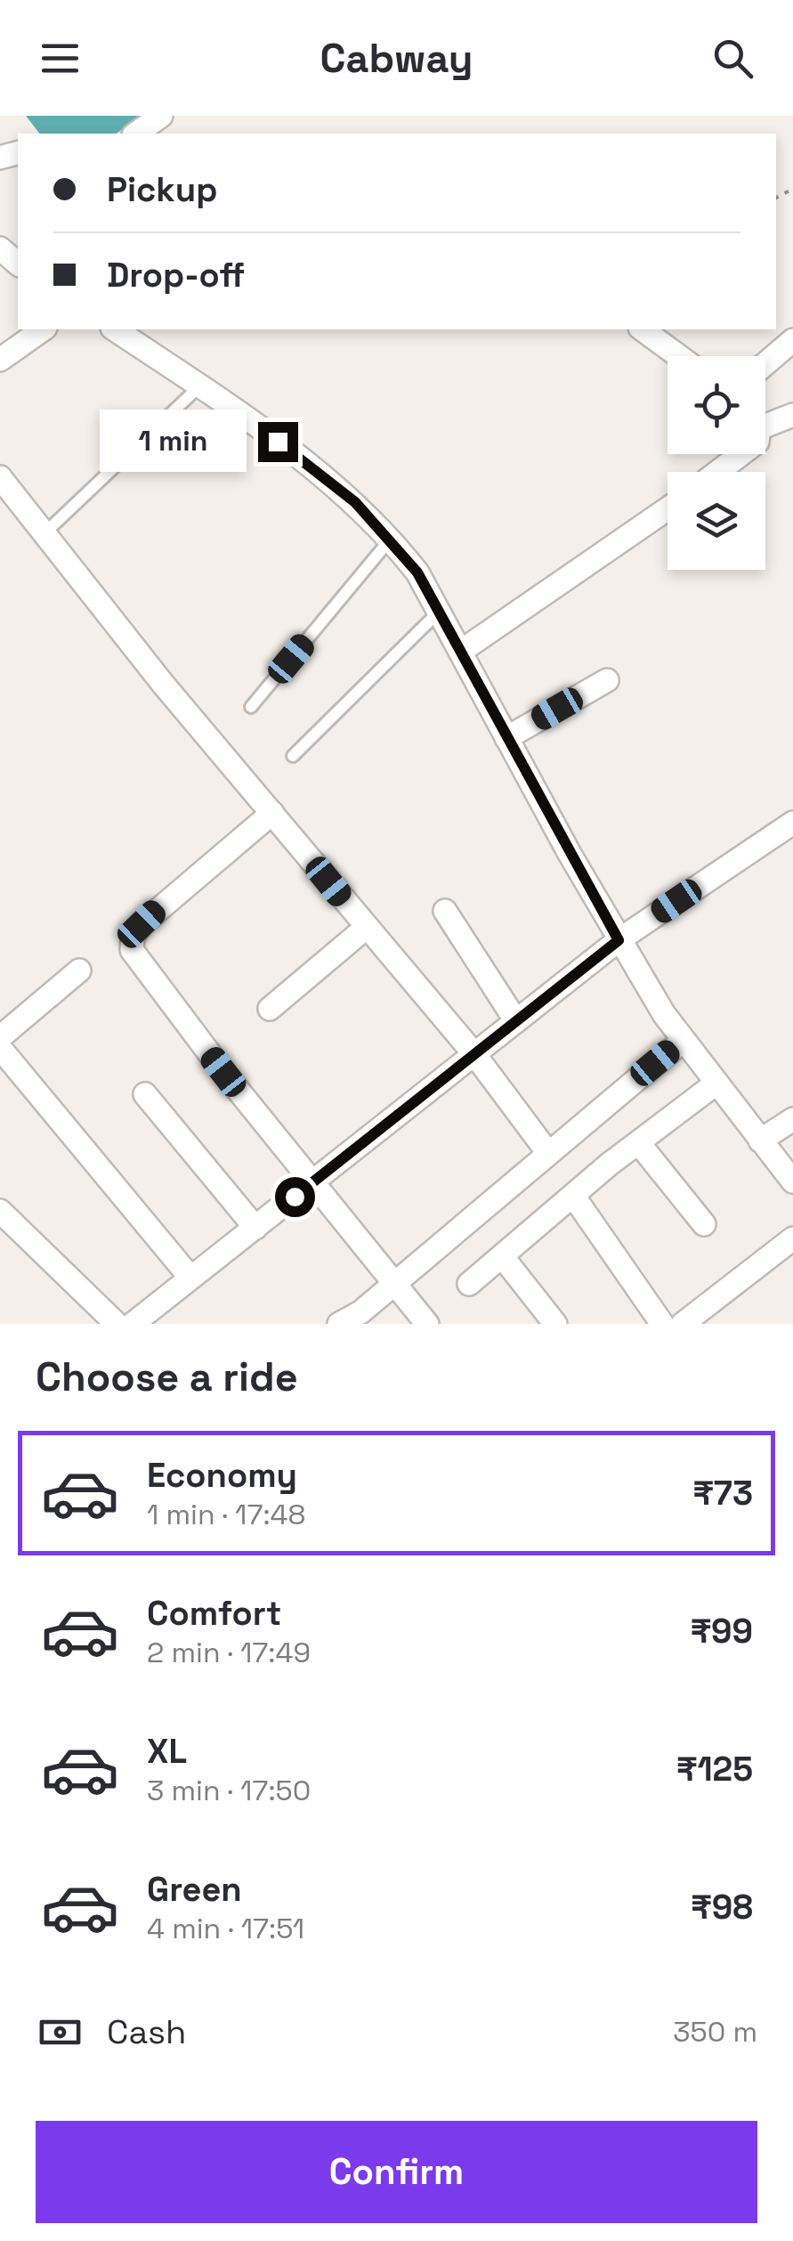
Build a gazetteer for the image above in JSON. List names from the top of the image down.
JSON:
{
  "page": {
    "header": "Cabway",
    "banner": ["Pickup", "Drop-off"],
    "bubble": "1 min",
    "heading": "Choose a ride",
    "list": [
      {
        "name": "Economy",
        "note": "1 min · 17:48",
        "value": "₹73"
      },
      {
        "name": "Comfort",
        "note": "2 min · 17:49",
        "value": "₹99"
      },
      {
        "name": "XL",
        "note": "3 min · 17:50",
        "value": "₹125"
      },
      {
        "name": "Green",
        "note": "4 min · 17:51",
        "value": "₹98"
      }
    ],
    "pay": ["Cash", "350 m"],
    "buttons": "Confirm"
  }
}
